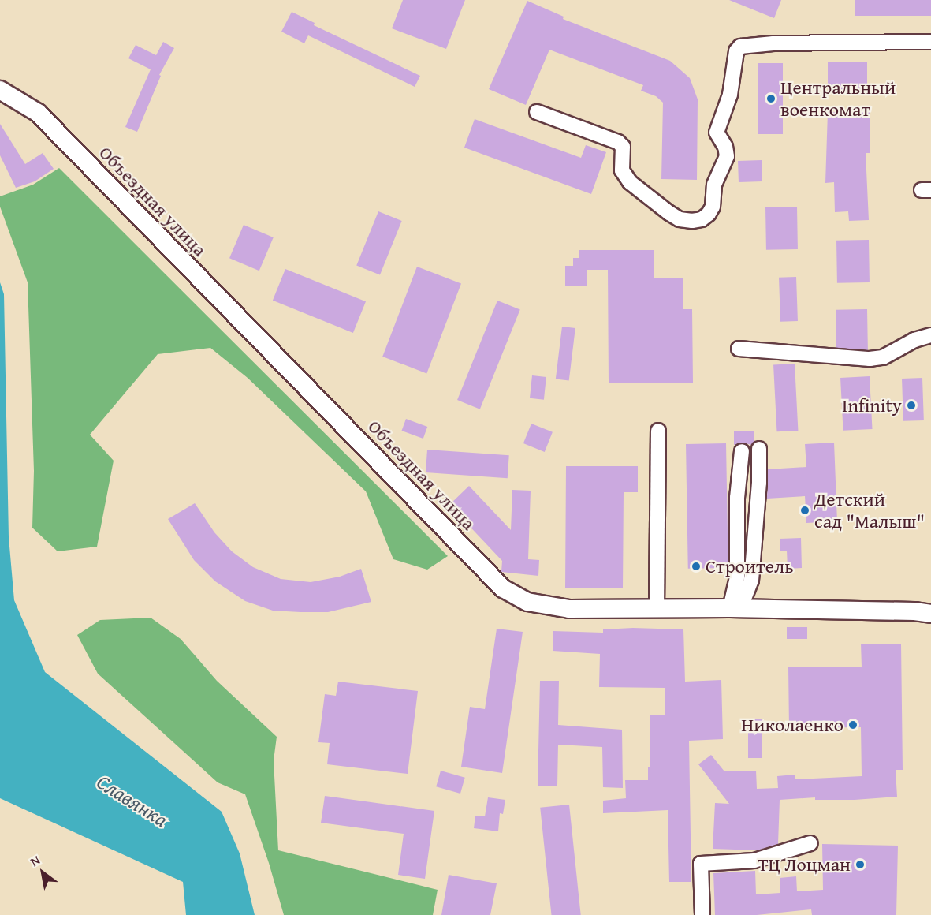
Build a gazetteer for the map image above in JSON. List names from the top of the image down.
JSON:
{
  "streets": {
    "main road": ["Объездная улица"]
  },
  "water": ["Славянка"],
  "places": [
    "Центральный военкомат",
    "Infinity",
    "Детский сад \"Малыш\"",
    "Строитель",
    "Николаенко",
    "ТЦ Лоцман"
  ],
  "north": "top left"
}
